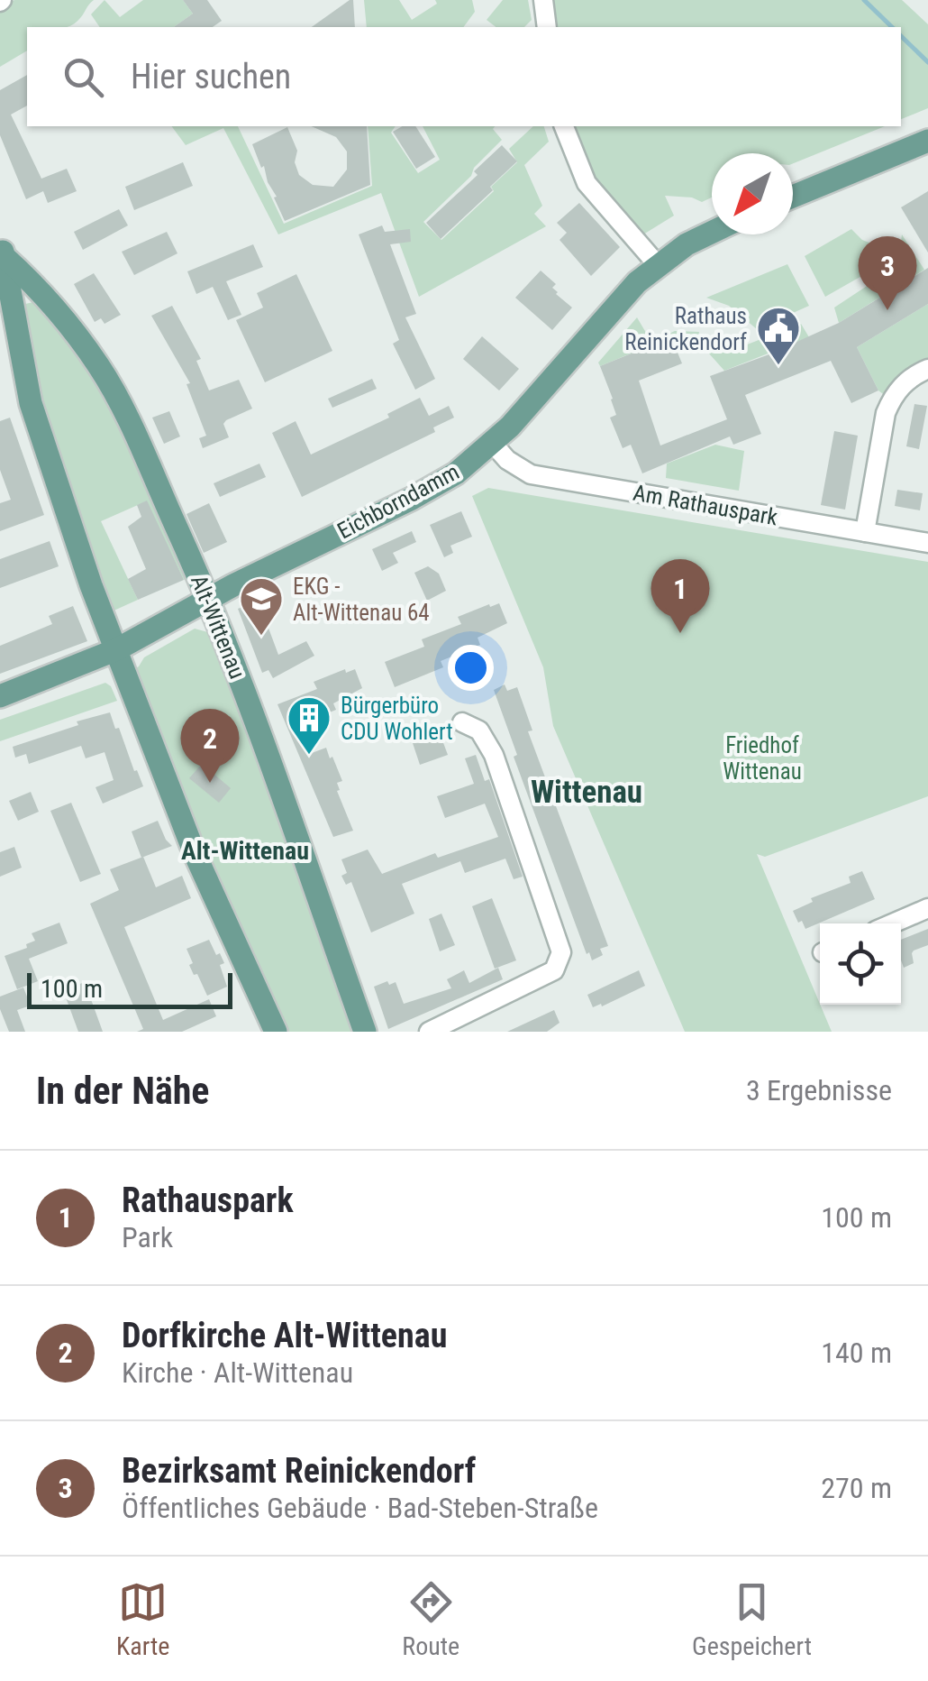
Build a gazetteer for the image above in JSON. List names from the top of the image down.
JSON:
{
  "streets": {
    "main road": ["Eichborndamm", "Alt-Wittenau"],
    "street": ["Am Rathauspark"]
  },
  "crossings": [
    ["Eichborndamm", "Am Rathauspark"],
    ["Eichborndamm", "Alt-Wittenau"]
  ],
  "districts": ["Wittenau", "Alt-Wittenau"],
  "parks": ["Friedhof Wittenau"],
  "places": {
    "public building": ["Rathaus Reinickendorf"],
    "school or university": ["EKG - Alt-Wittenau 64"],
    "building": ["Bürgerbüro CDU Wohlert"]
  },
  "scale_bar": "100 m",
  "north": "bottom left",
  "page": {
    "search": "Hier suchen",
    "pins": ["3", "1", "2"],
    "scale": "100 m",
    "heading": ["In der Nähe", "3 Ergebnisse"],
    "list": [
      {
        "mark": "1",
        "name": "Rathauspark",
        "note": "Park",
        "value": "100 m"
      },
      {
        "mark": "2",
        "name": "Dorfkirche Alt-Wittenau",
        "note": "Kirche · Alt-Wittenau",
        "value": "140 m"
      },
      {
        "mark": "3",
        "name": "Bezirksamt Reinickendorf",
        "note": "Öffentliches Gebäude · Bad-Steben-Straße",
        "value": "270 m"
      }
    ],
    "nav": ["Karte", "Route", "Gespeichert"]
  }
}
